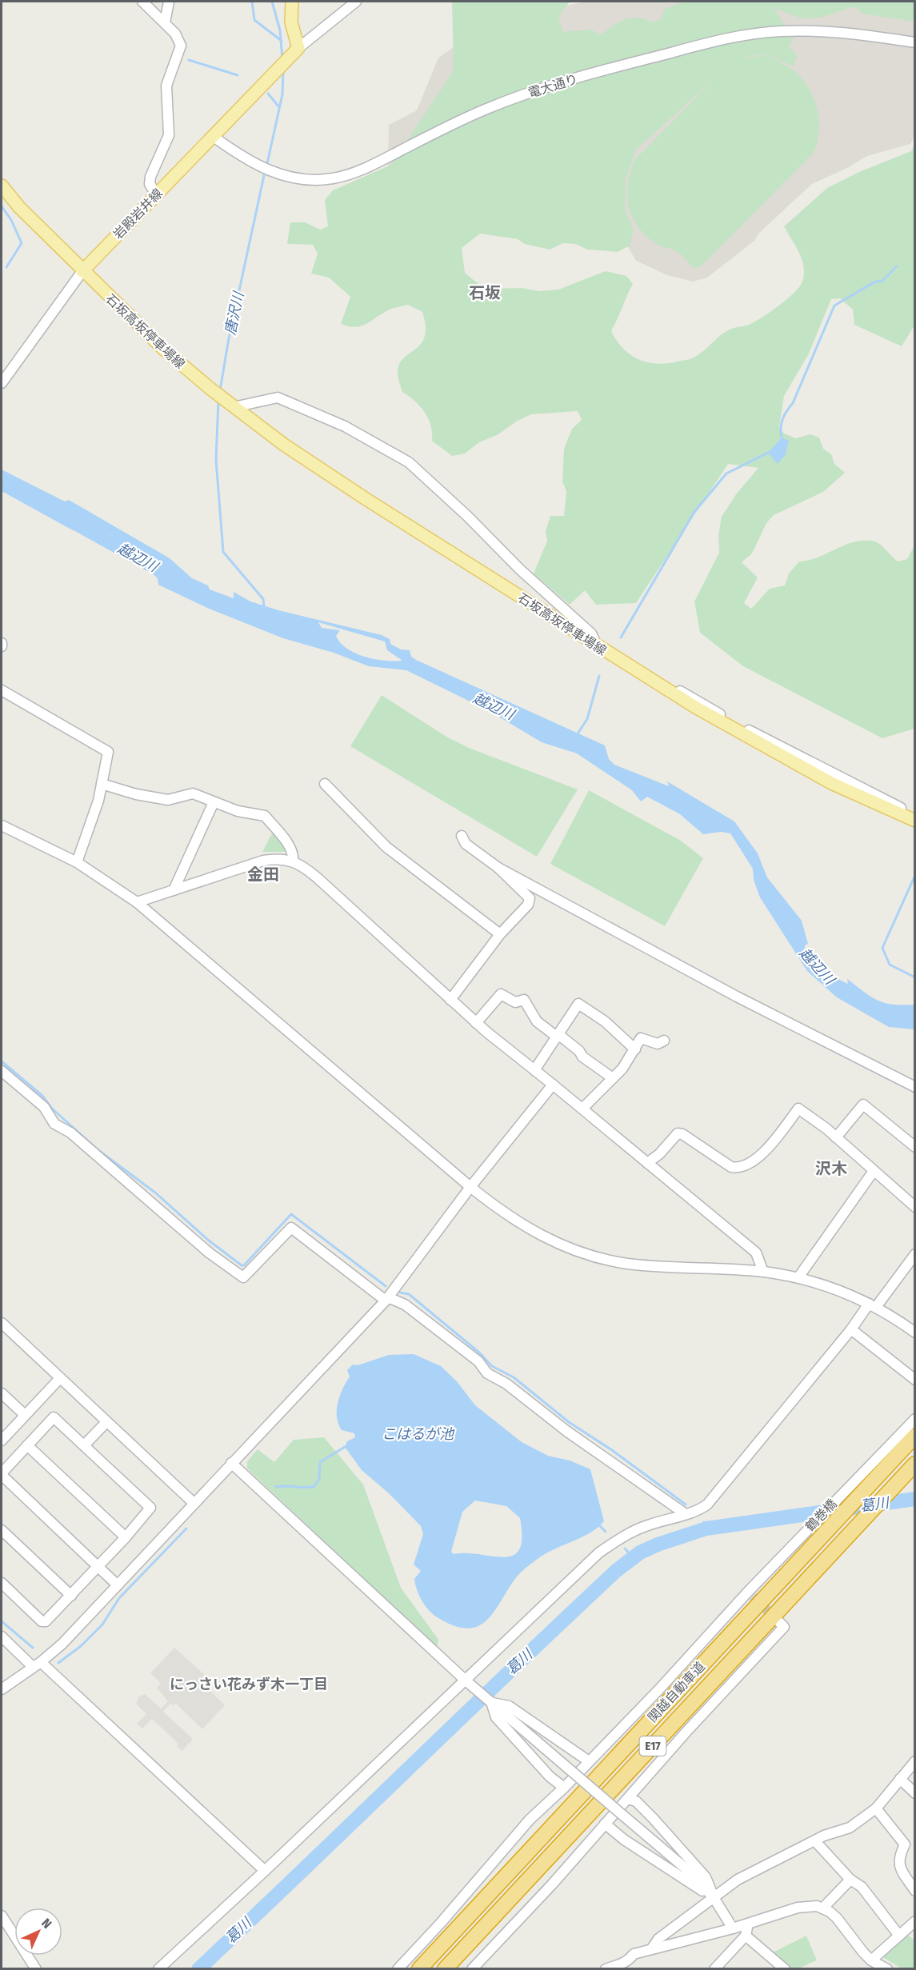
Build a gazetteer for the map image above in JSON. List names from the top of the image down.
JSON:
{
  "streets": {
    "highway": ["関越自動車道", "E17"],
    "main road": ["岩殿岩井線", "石坂高坂停車場線"],
    "street": ["電大通り", "鶴巻橋"]
  },
  "crossings": [
    ["電大通り", "岩殿岩井線"],
    ["岩殿岩井線", "石坂高坂停車場線"]
  ],
  "districts": [
    "石坂",
    "金田",
    "沢木",
    "にっさい花みず木一丁目"
  ],
  "water": [
    "唐沢川",
    "越辺川",
    "こはるが池",
    "葛川"
  ],
  "north": "top right"
}
